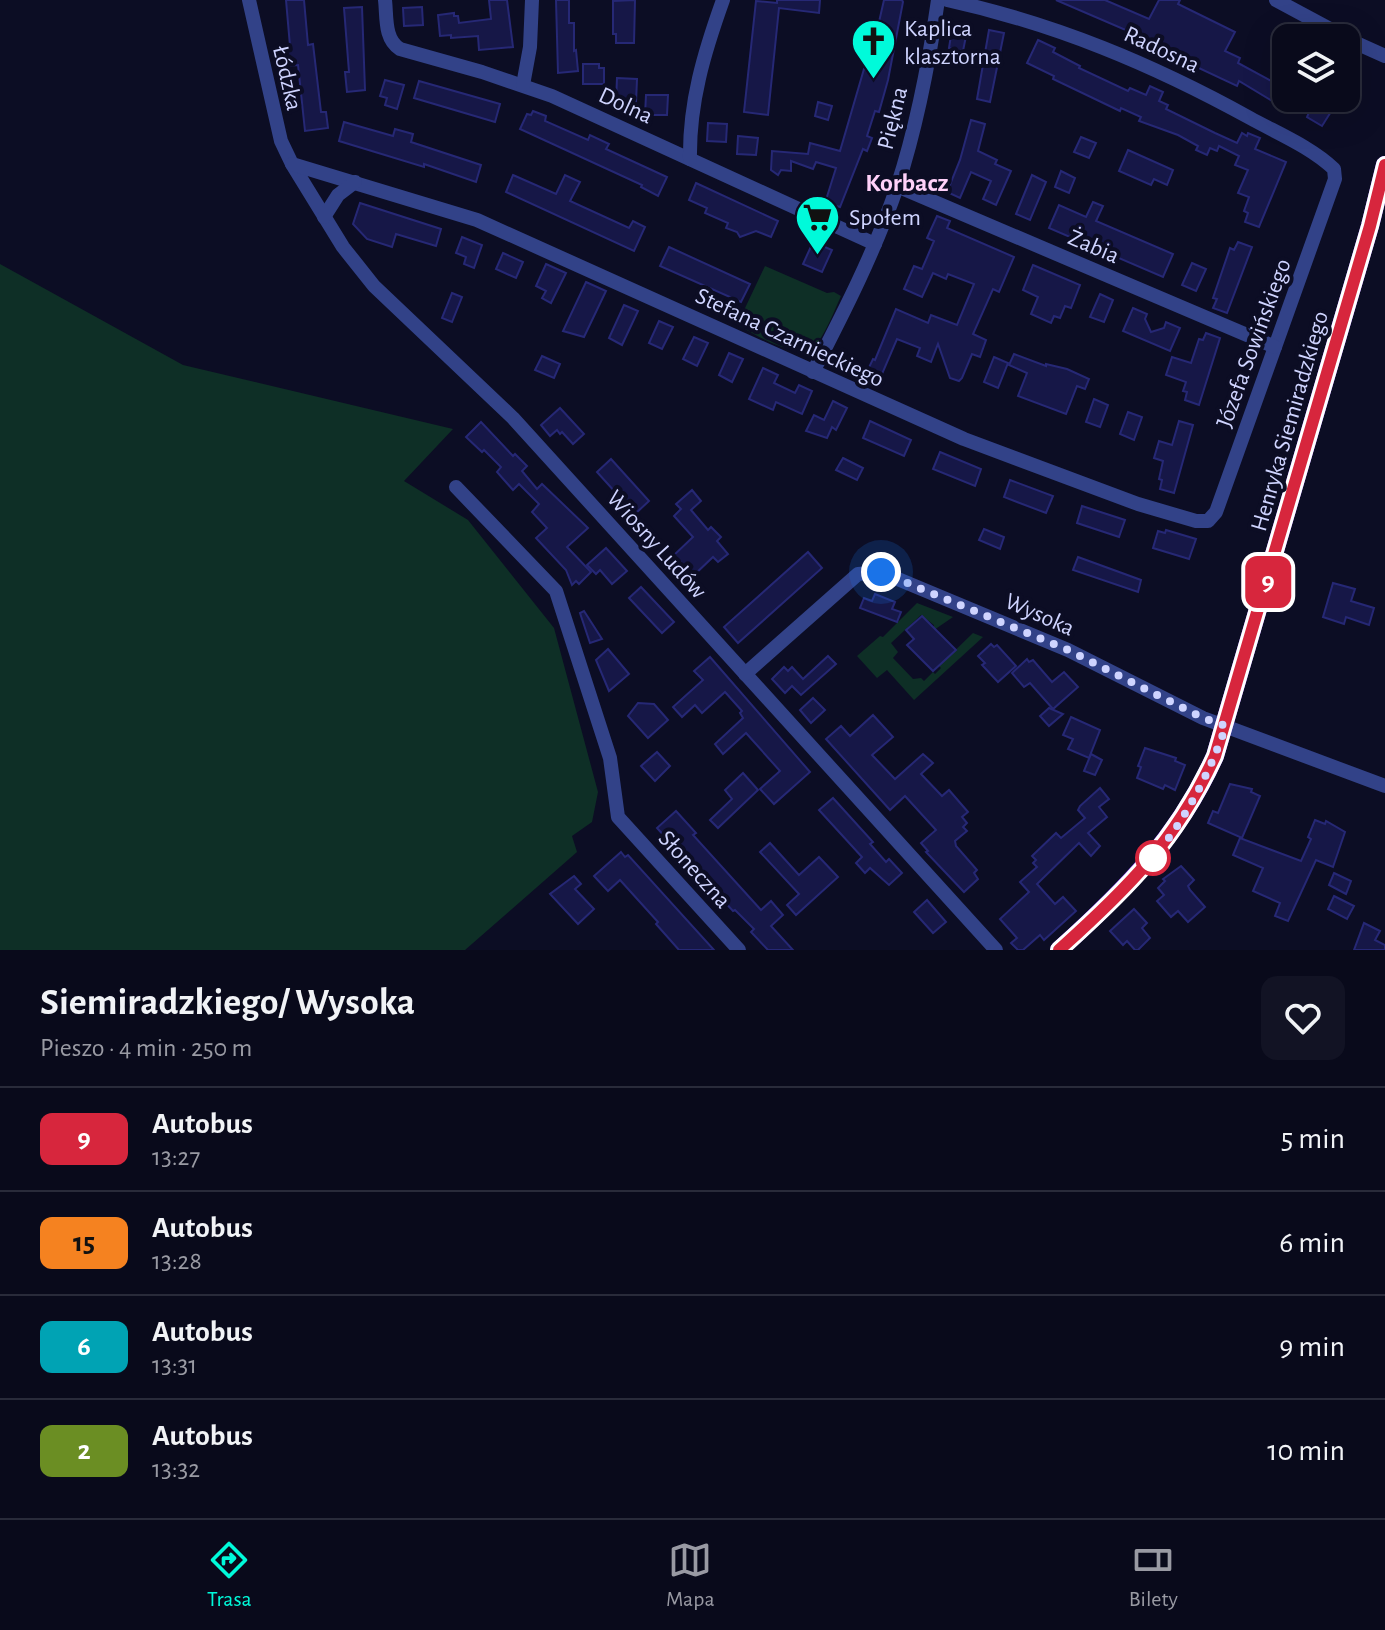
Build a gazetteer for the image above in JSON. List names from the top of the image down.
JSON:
{
  "streets": {
    "main road": ["Henryka Siemiradzkiego"],
    "street": [
      "Radosna",
      "Łódzka",
      "Dolna",
      "Piękna",
      "Żabia",
      "Stefana Czarnieckiego",
      "Józefa Sowińskiego",
      "Wiosny Ludów",
      "Wysoka",
      "Słoneczna"
    ]
  },
  "crossings": [
    ["Radosna", "Józefa Sowińskiego"],
    ["Łódzka", "Stefana Czarnieckiego"],
    ["Łódzka", "Wiosny Ludów"],
    ["Dolna", "Piękna"],
    ["Piękna", "Żabia"],
    ["Piękna", "Stefana Czarnieckiego"],
    ["Żabia", "Józefa Sowińskiego"],
    ["Stefana Czarnieckiego", "Józefa Sowińskiego"],
    ["Stefana Czarnieckiego", "Wiosny Ludów"],
    ["Henryka Siemiradzkiego", "Wysoka"],
    ["Wiosny Ludów", "Wysoka"]
  ],
  "districts": ["Korbacz"],
  "places": {
    "church": ["Kaplica klasztorna"],
    "supermarket": ["Społem"]
  },
  "lines": ["bus line 9"],
  "page": {
    "on_map": "9",
    "heading": ["Siemiradzkiego/ Wysoka", "Pieszo · 4 min · 250 m"],
    "list": [
      {
        "mark": "9",
        "name": "Autobus",
        "note": "13:27",
        "value": "5 min"
      },
      {
        "mark": "15",
        "name": "Autobus",
        "note": "13:28",
        "value": "6 min"
      },
      {
        "mark": "6",
        "name": "Autobus",
        "note": "13:31",
        "value": "9 min"
      },
      {
        "mark": "2",
        "name": "Autobus",
        "note": "13:32",
        "value": "10 min"
      }
    ],
    "tabs": ["Trasa", "Mapa", "Bilety"]
  }
}
